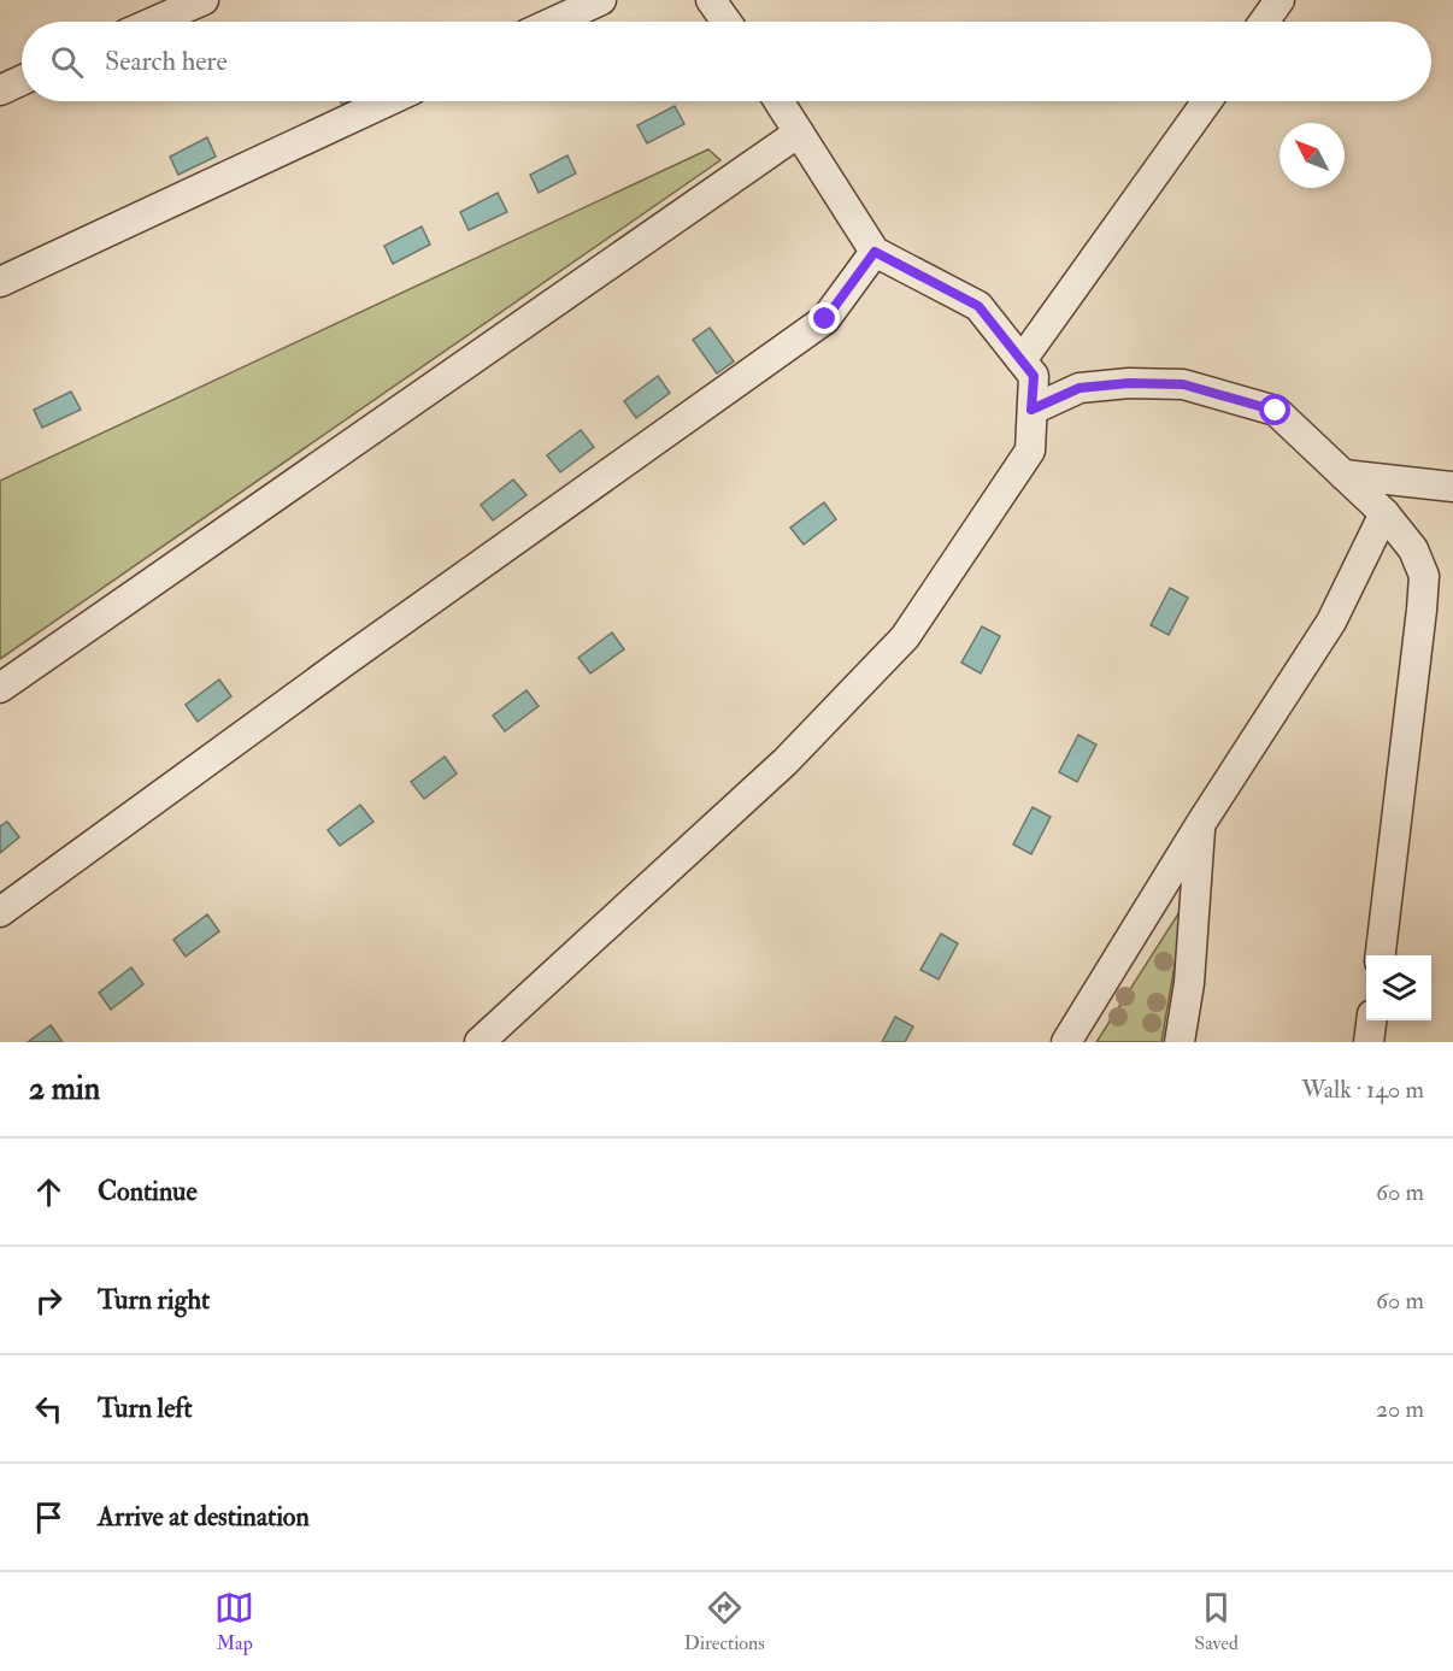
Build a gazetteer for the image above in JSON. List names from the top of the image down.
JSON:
{
  "north": "top left",
  "page": {
    "search": "Search here",
    "heading": ["2 min", "Walk · 140 m"],
    "list": [
      ["Continue", "60 m"],
      ["Turn right", "60 m"],
      ["Turn left", "20 m"],
      "Arrive at destination"
    ],
    "nav": ["Map", "Directions", "Saved"]
  }
}
